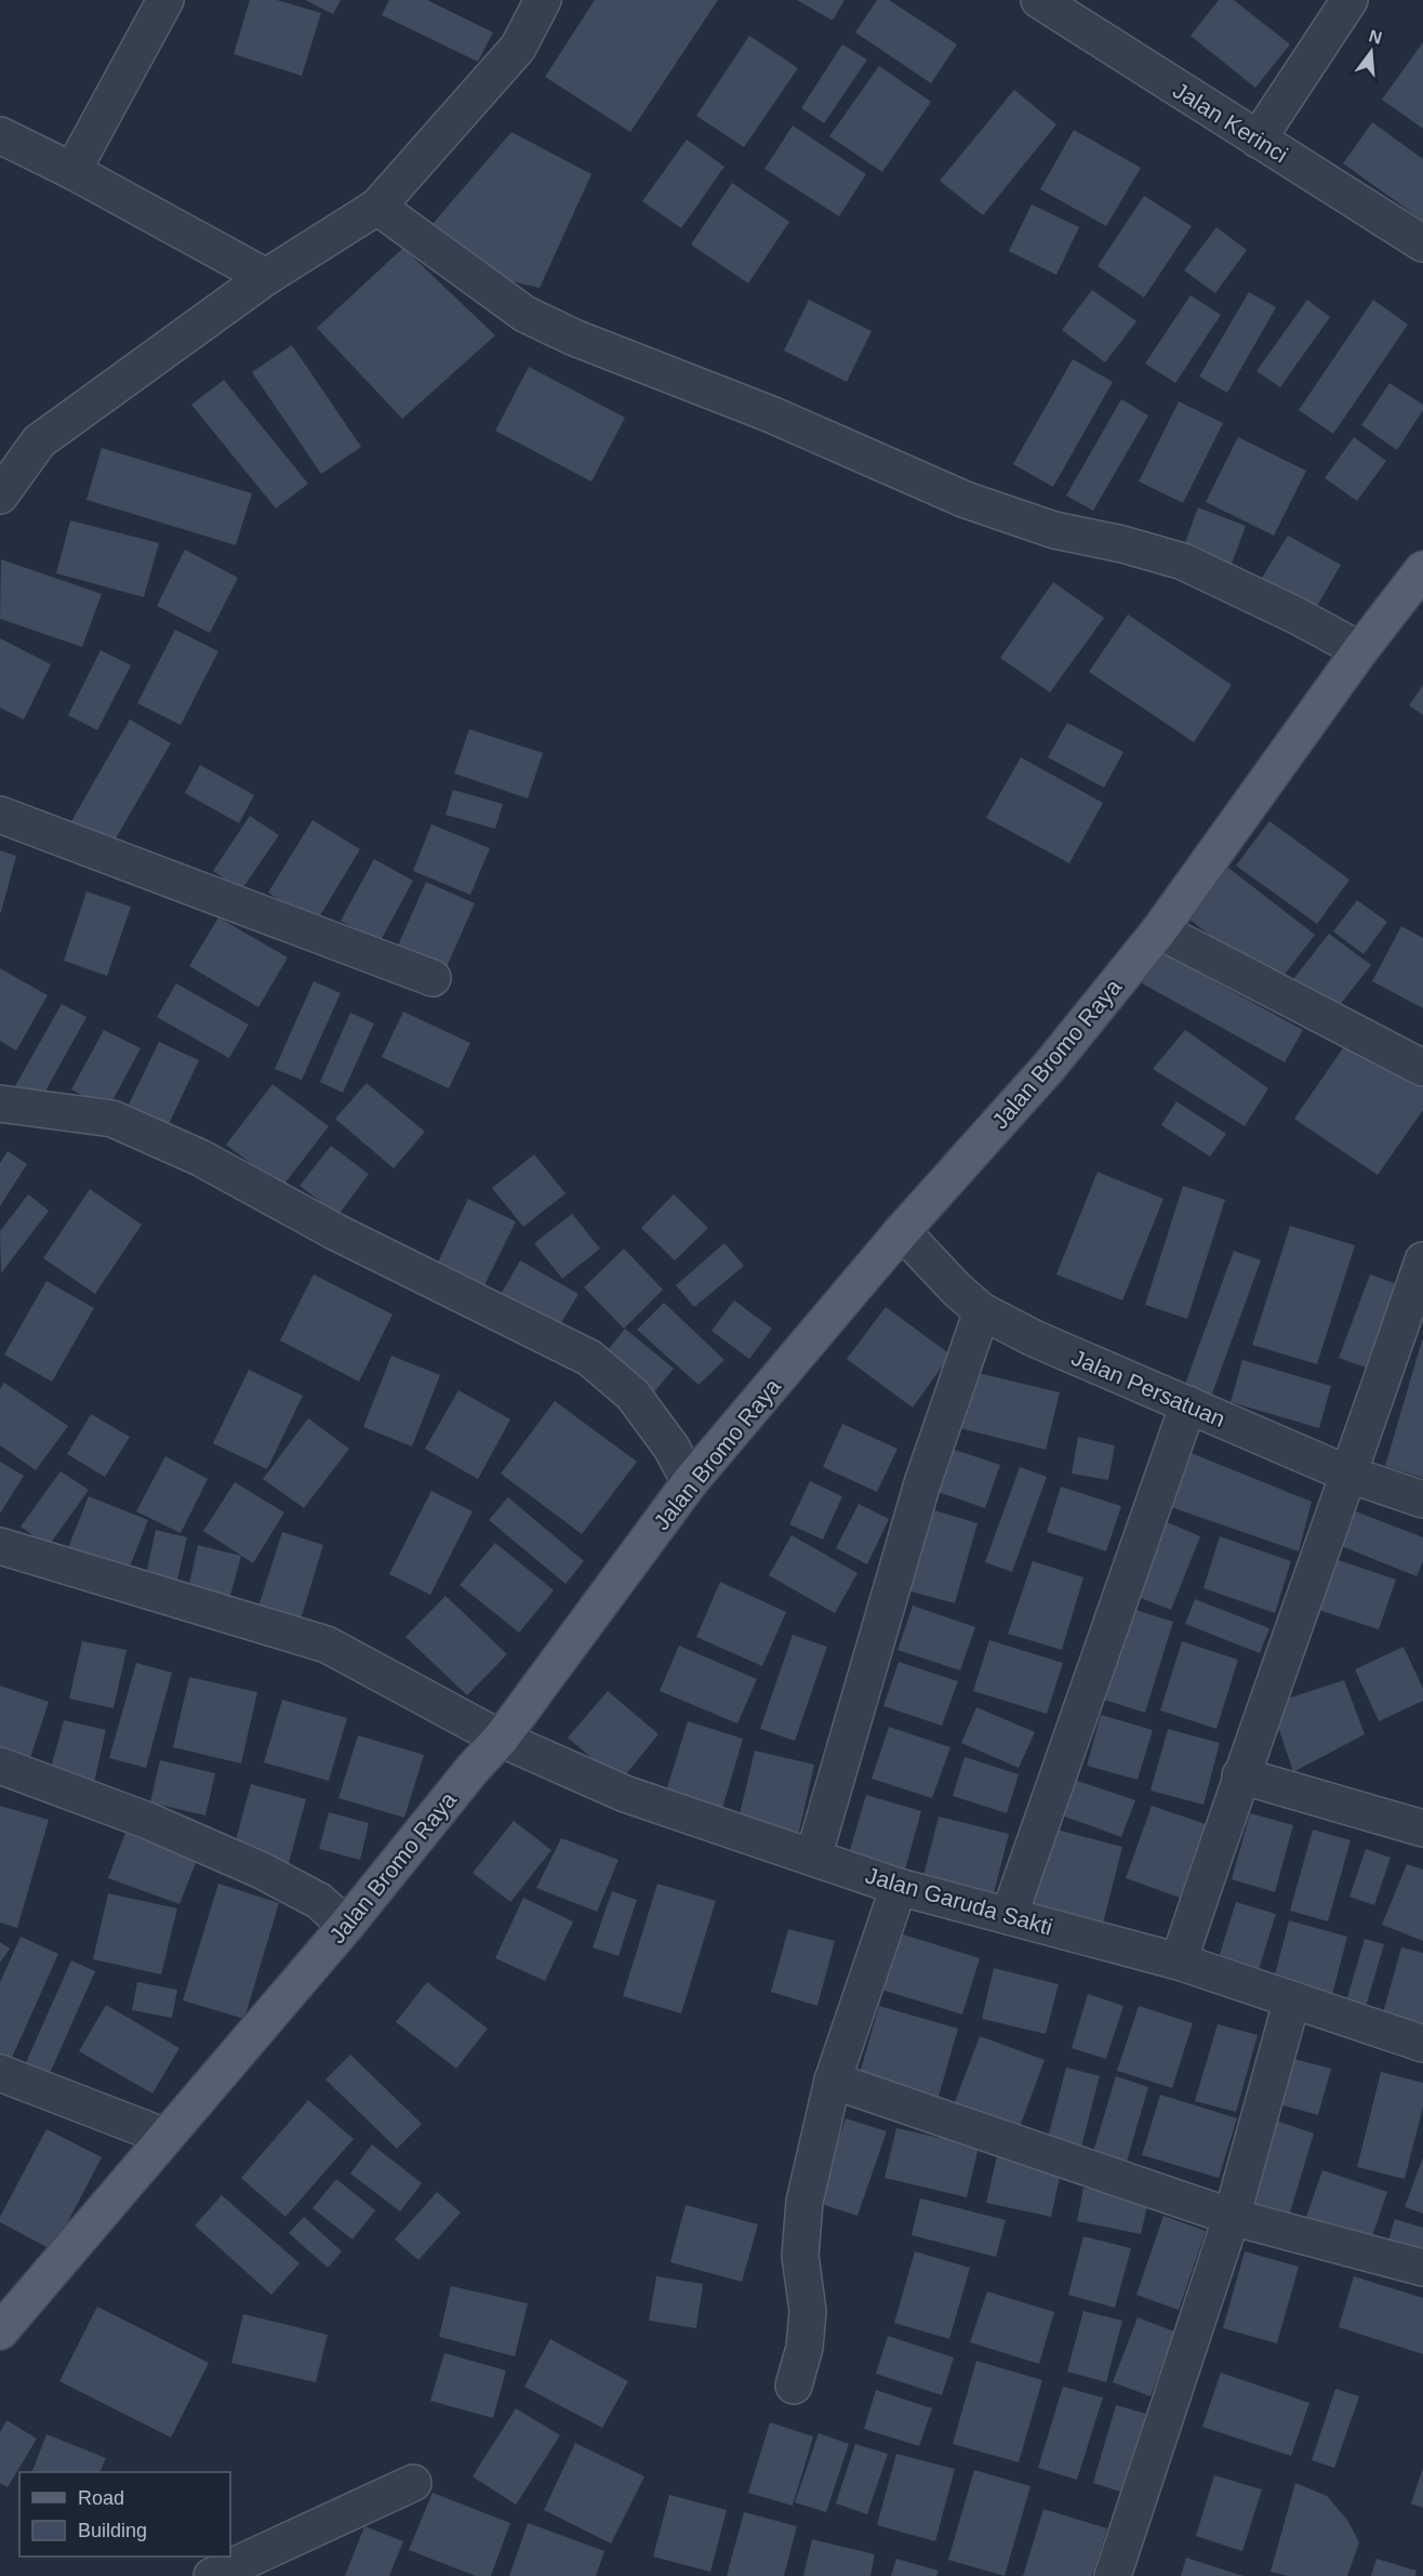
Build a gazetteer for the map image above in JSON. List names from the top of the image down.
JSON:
{
  "streets": {
    "main road": ["Jalan Bromo Raya"],
    "street": ["Jalan Kerinci", "Jalan Persatuan", "Jalan Garuda Sakti"]
  },
  "crossings": [
    ["Jalan Bromo Raya", "Jalan Persatuan"],
    ["Jalan Bromo Raya", "Jalan Garuda Sakti"]
  ],
  "legend": ["Road", "Building"],
  "north": "top"
}
